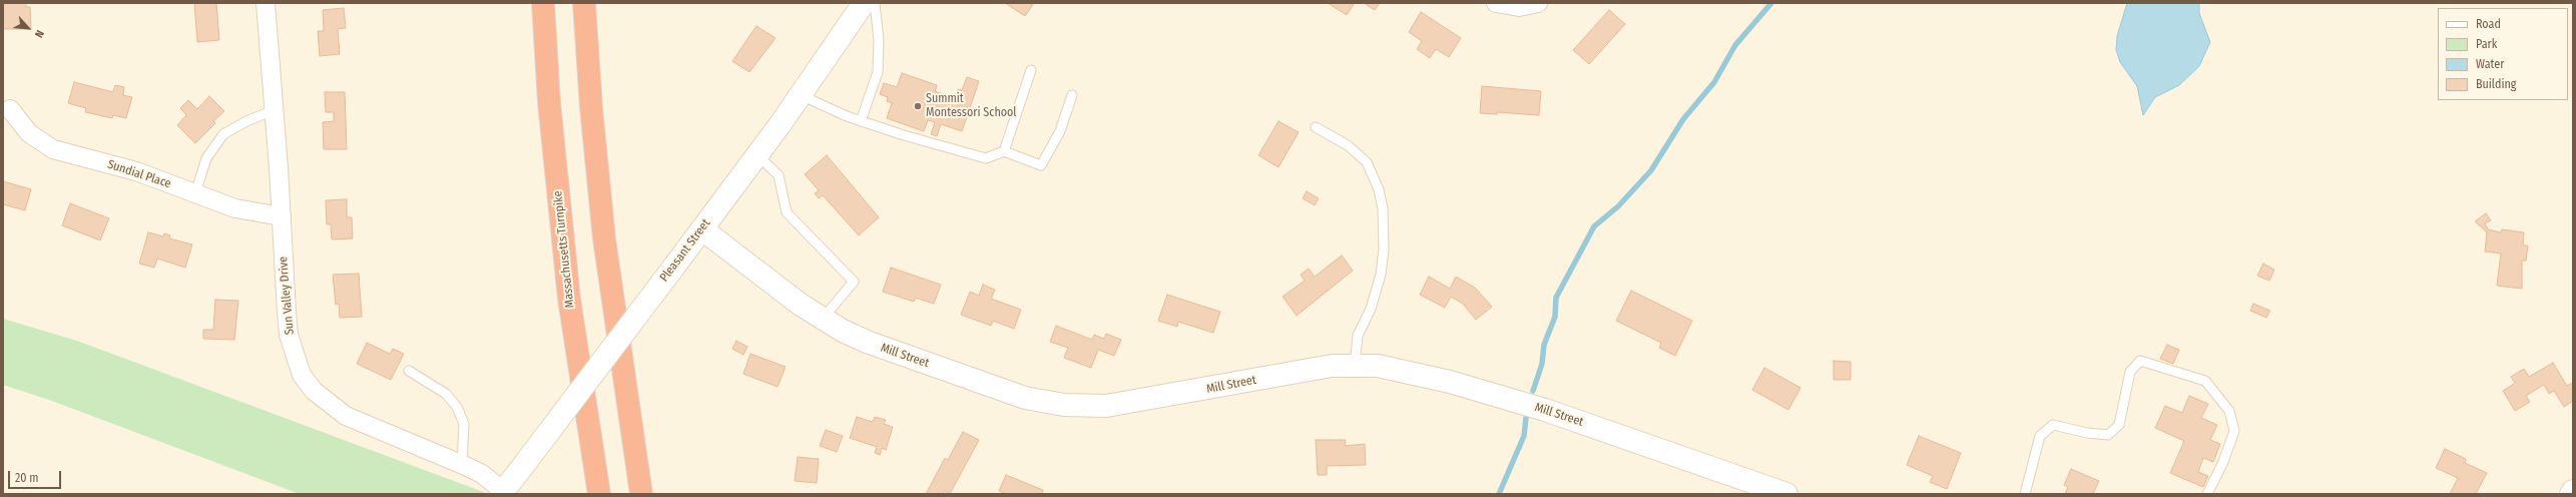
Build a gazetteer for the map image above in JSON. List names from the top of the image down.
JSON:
{
  "streets": {
    "highway": ["Massachusetts Turnpike"],
    "street": [
      "Sundial Place",
      "Pleasant Street",
      "Sun Valley Drive",
      "Mill Street"
    ]
  },
  "crossings": [
    ["Sundial Place", "Sun Valley Drive"],
    ["Pleasant Street", "Sun Valley Drive"],
    ["Pleasant Street", "Mill Street"]
  ],
  "places": ["Summit Montessori School"],
  "legend": [
    "Road",
    "Park",
    "Water",
    "Building"
  ],
  "scale_bar": "20 m",
  "north": "bottom right"
}
